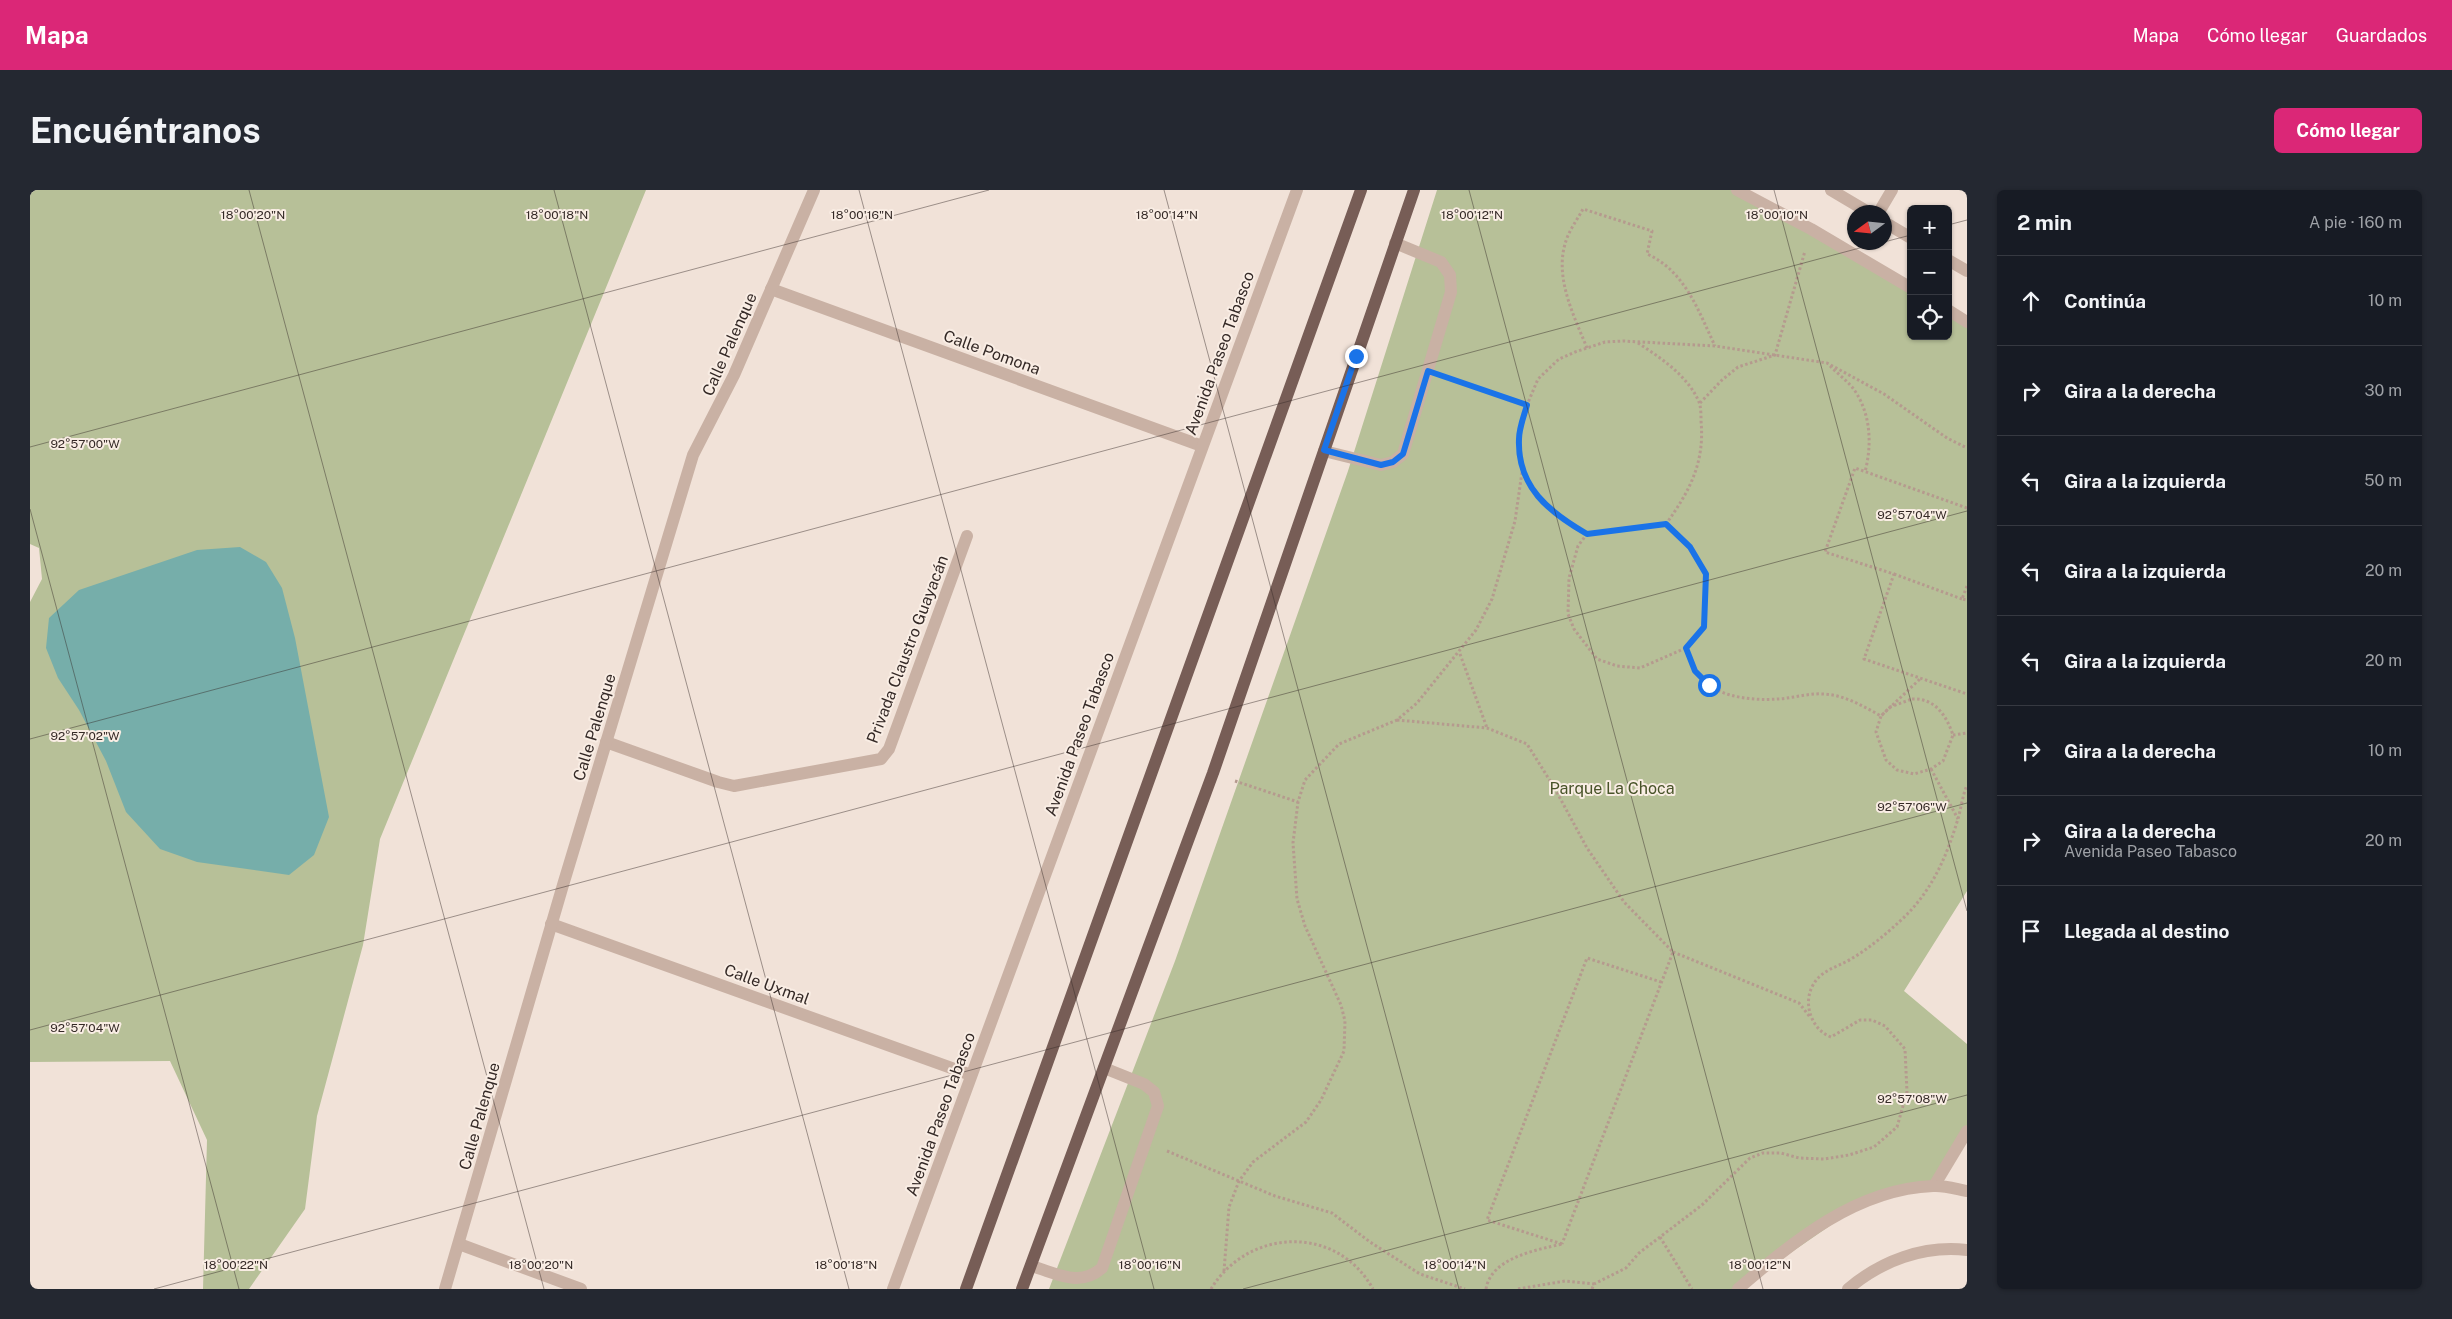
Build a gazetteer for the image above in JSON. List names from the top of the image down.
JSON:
{
  "streets": {
    "street": [
      "Calle Palenque",
      "Calle Pomona",
      "Avenida Paseo Tabasco",
      "Privada Claustro Guayacán",
      "Calle Uxmal"
    ]
  },
  "crossings": [
    ["Calle Palenque", "Calle Pomona"],
    ["Calle Palenque", "Privada Claustro Guayacán"],
    ["Calle Palenque", "Calle Uxmal"],
    ["Calle Pomona", "Avenida Paseo Tabasco"],
    ["Avenida Paseo Tabasco", "Calle Uxmal"]
  ],
  "parks": ["Parque La Choca"],
  "north": "left",
  "page": {
    "header": "Mapa",
    "nav": ["Mapa", "Cómo llegar", "Guardados"],
    "buttons": "Cómo llegar",
    "title": "Encuéntranos",
    "heading": ["2 min", "A pie · 160 m"],
    "map_buttons": ["+", "−"],
    "list": [
      ["Continúa", "10 m"],
      ["Gira a la derecha", "30 m"],
      ["Gira a la izquierda", "50 m"],
      ["Gira a la izquierda", "20 m"],
      ["Gira a la izquierda", "20 m"],
      ["Gira a la derecha", "10 m"],
      ["Gira a la derecha", "Avenida Paseo Tabasco", "20 m"],
      "Llegada al destino"
    ]
  },
  "coordinates": [
    "18°00'20\"N",
    "18°00'18\"N",
    "18°00'16\"N",
    "18°00'14\"N",
    "18°00'12\"N",
    "18°00'10\"N",
    "92°57'00\"W",
    "92°57'04\"W",
    "92°57'02\"W",
    "92°57'06\"W",
    "92°57'08\"W",
    "18°00'22\"N"
  ]
}
